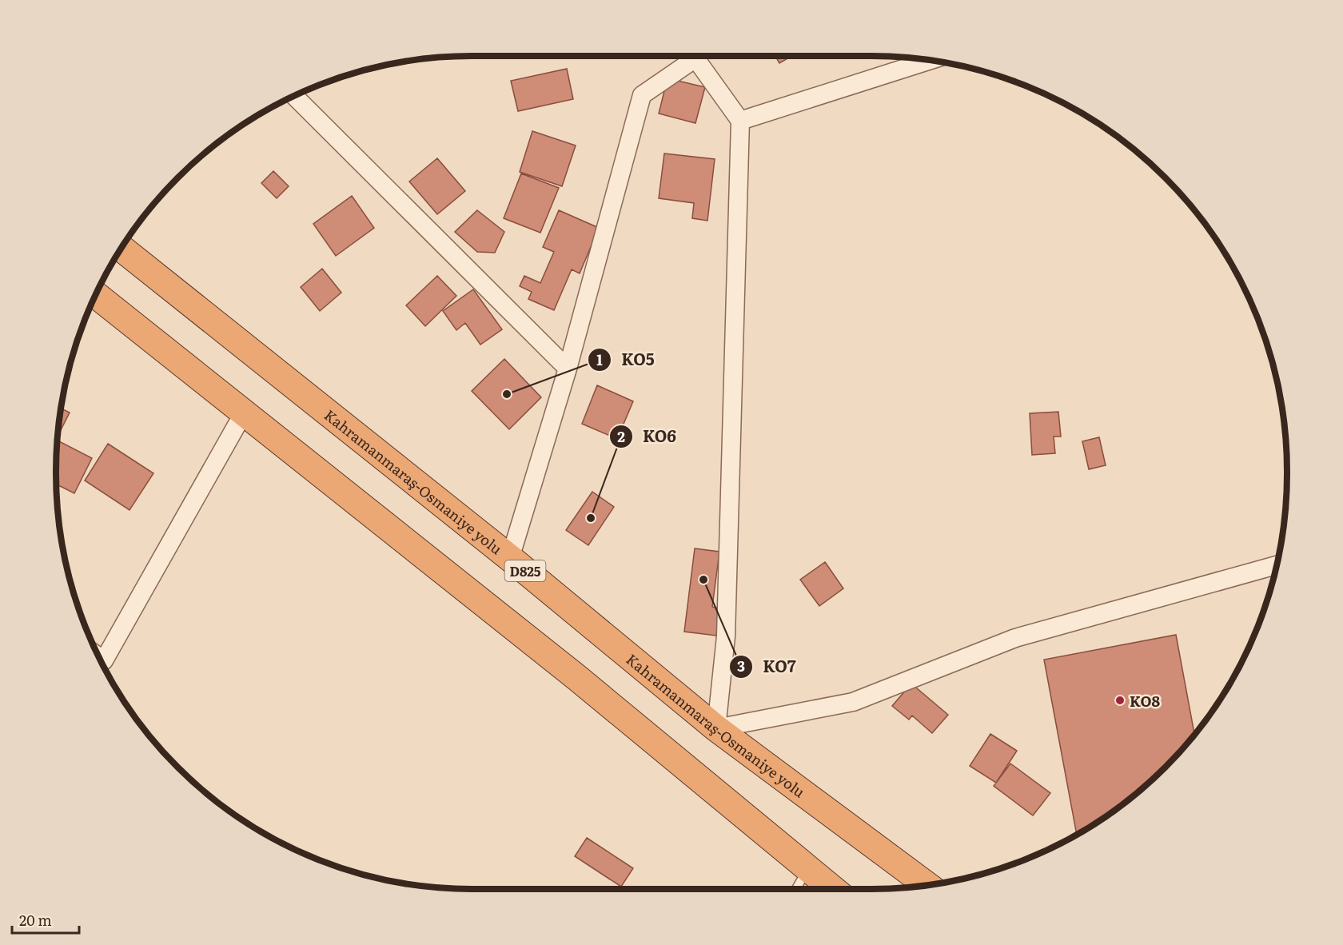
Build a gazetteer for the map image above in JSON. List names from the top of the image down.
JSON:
{
  "streets": {
    "highway": ["Kahramanmaraş-Osmaniye yolu", "D825"]
  },
  "places": [
    "KO5",
    "KO6",
    "KO7",
    "KO8"
  ],
  "scale_bar": "20 m"
}
